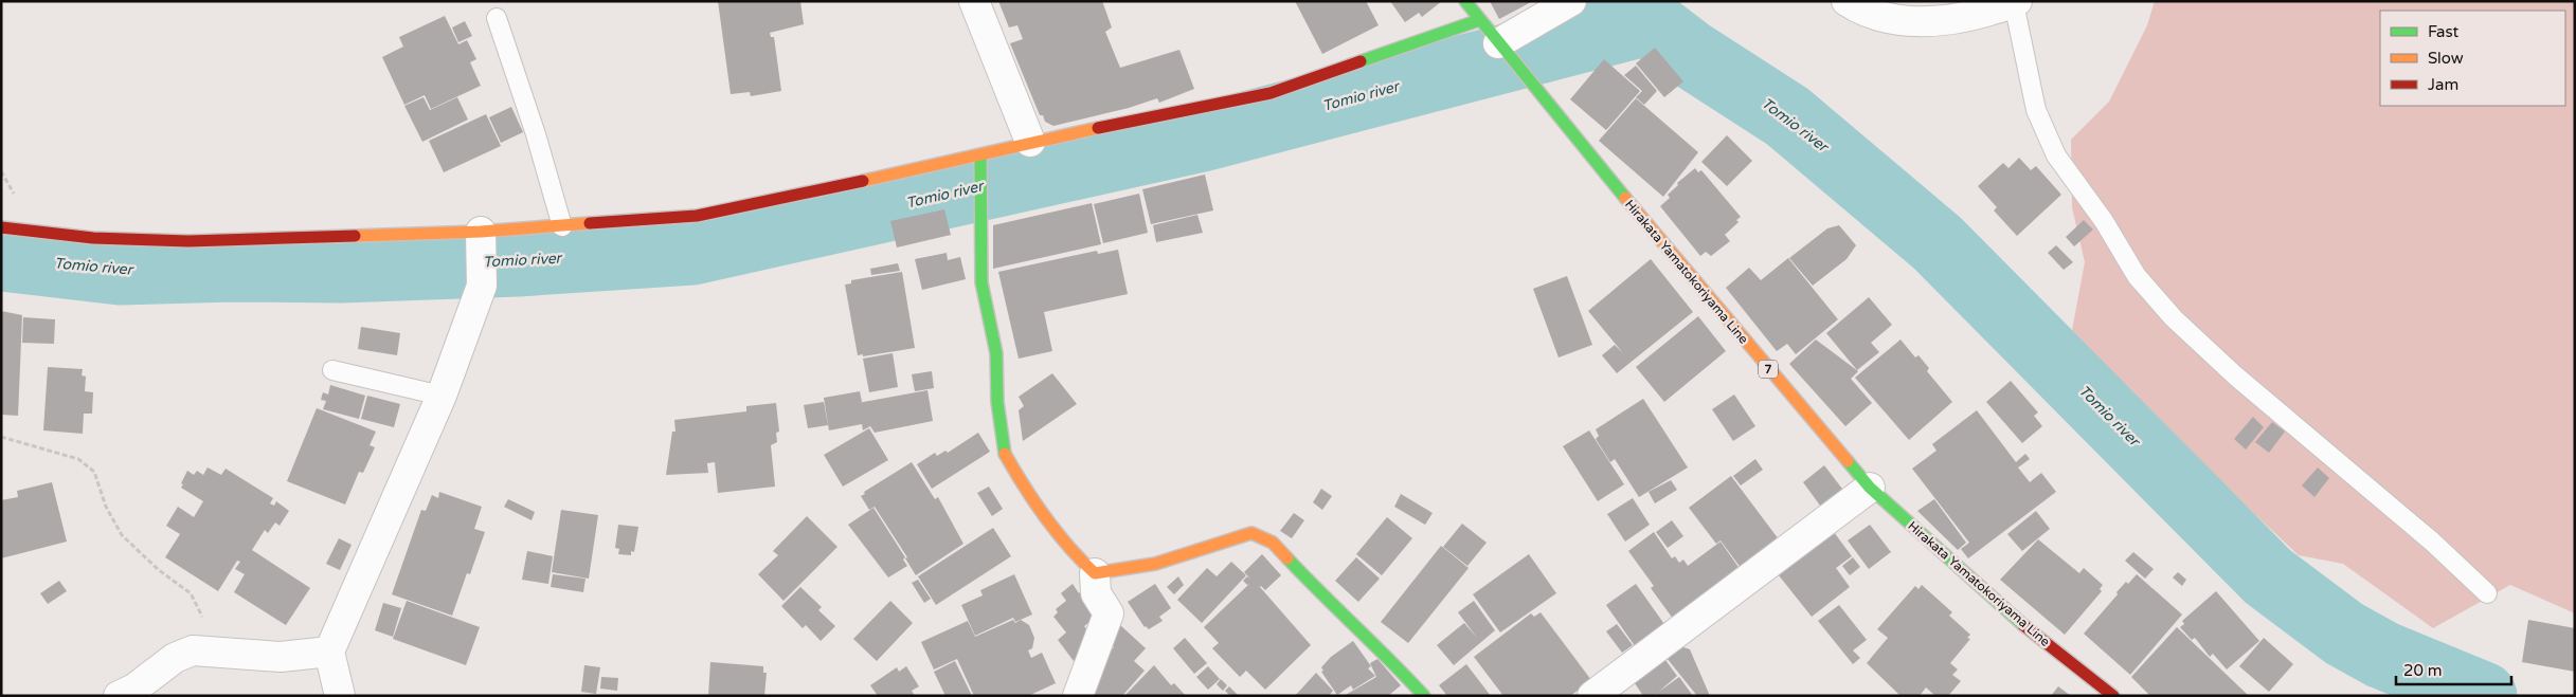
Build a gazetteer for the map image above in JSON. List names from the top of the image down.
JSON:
{
  "streets": {
    "street": ["Hirakata Yamatokoriyama Line", "7"]
  },
  "water": ["Tomio river"],
  "legend": ["Fast", "Slow", "Jam"],
  "scale_bar": "20 m"
}
